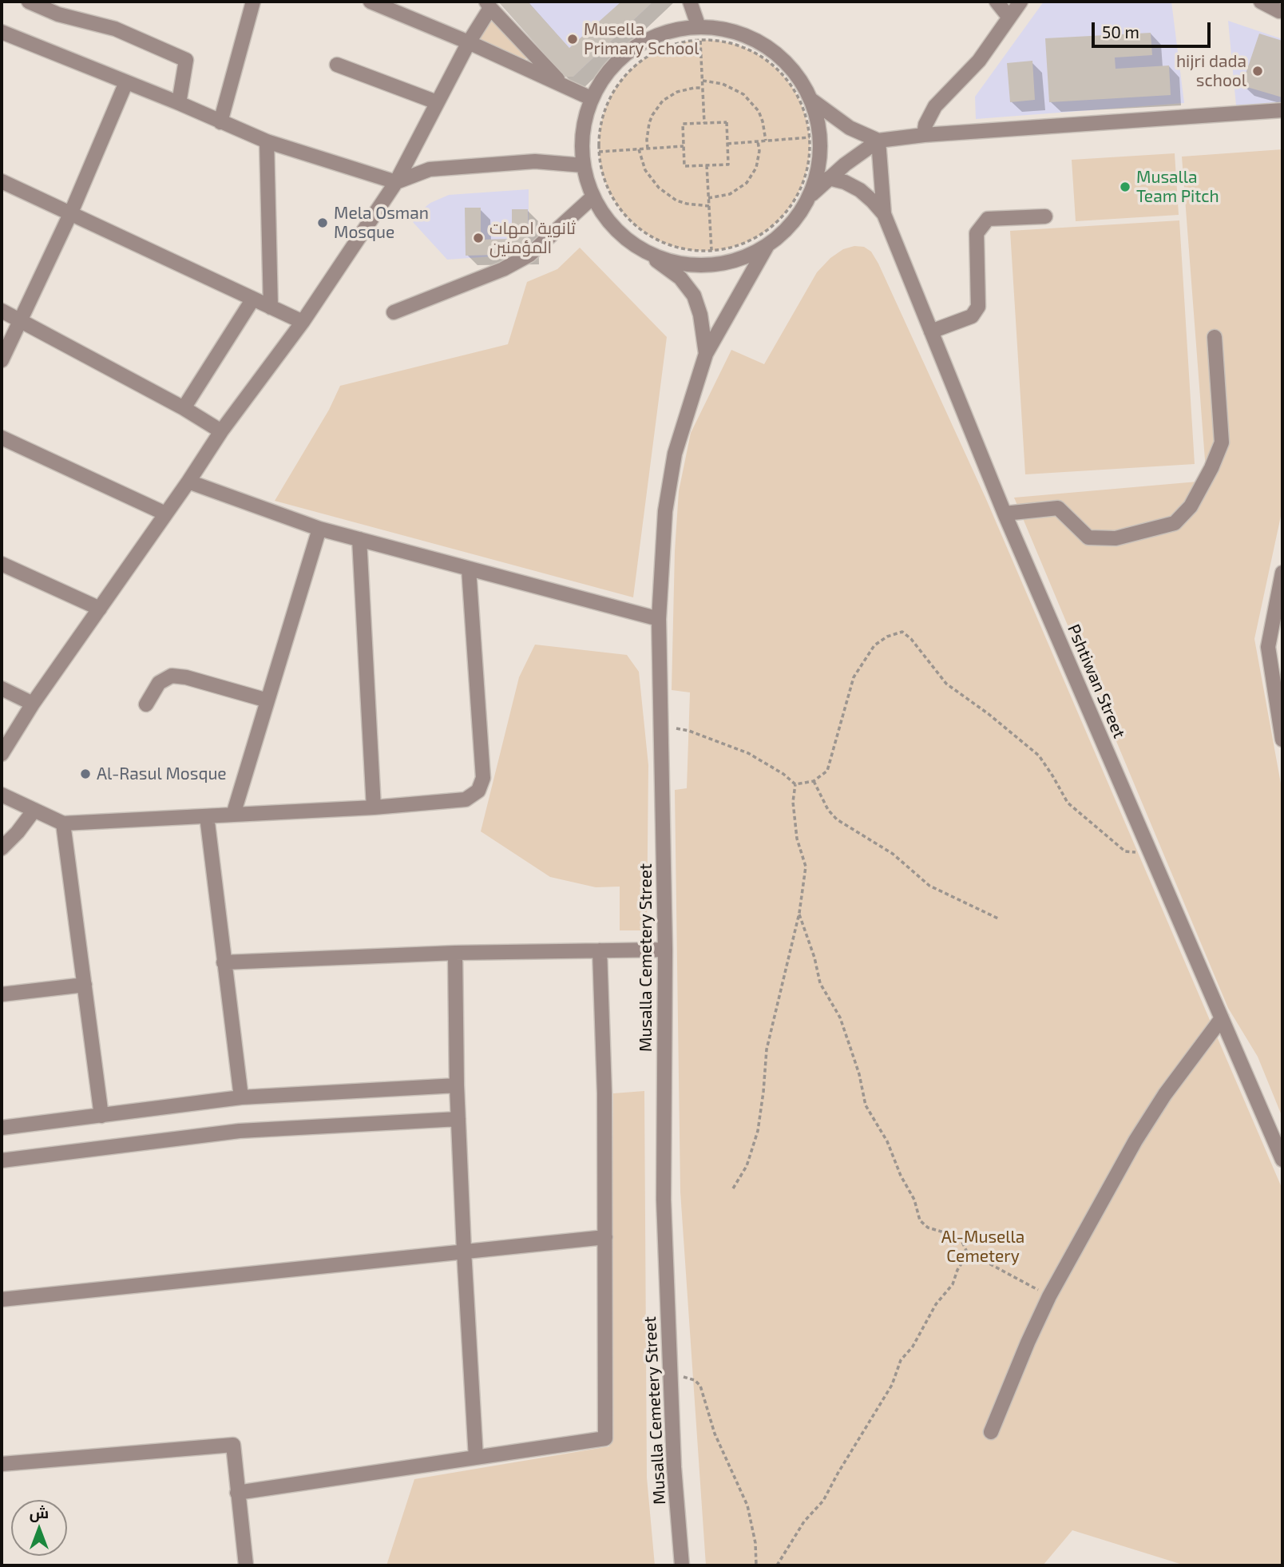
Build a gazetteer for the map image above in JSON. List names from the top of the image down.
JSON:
{
  "streets": {
    "street": ["Pshtiwan Street", "Musalla Cemetery Street"]
  },
  "parks": ["Al-Musella Cemetery"],
  "places": [
    "Musella Primary School",
    "hijri dada school",
    "Musalla Team Pitch",
    "Mela Osman Mosque",
    "ثانوية امهات المؤمنين",
    "Al-Rasul Mosque"
  ],
  "scale_bar": "50 m",
  "north": "top"
}
